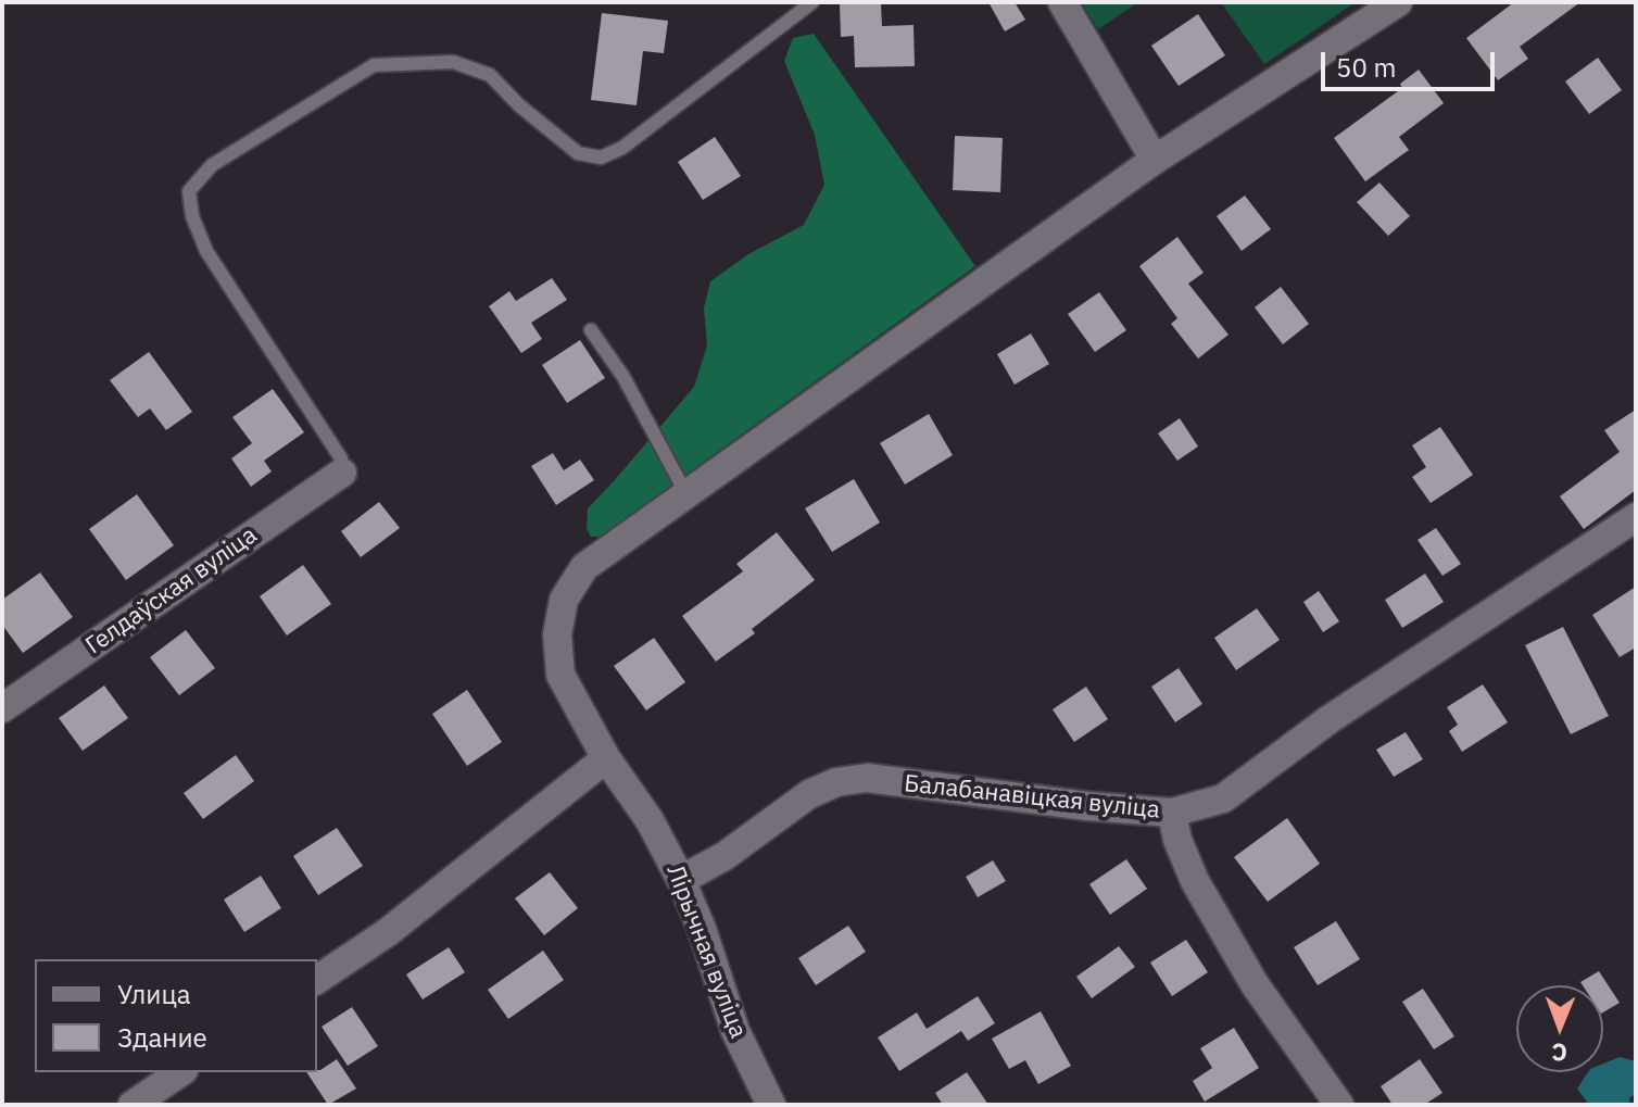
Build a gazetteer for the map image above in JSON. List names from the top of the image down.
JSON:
{
  "streets": {
    "street": ["Гелдаўская вуліца", "Балабанавіцкая вуліца", "Лірычная вуліца"]
  },
  "crossings": [
    ["Балабанавіцкая вуліца", "Лірычная вуліца"]
  ],
  "legend": ["Улица", "Здание"],
  "scale_bar": "50 m",
  "north": "bottom"
}
